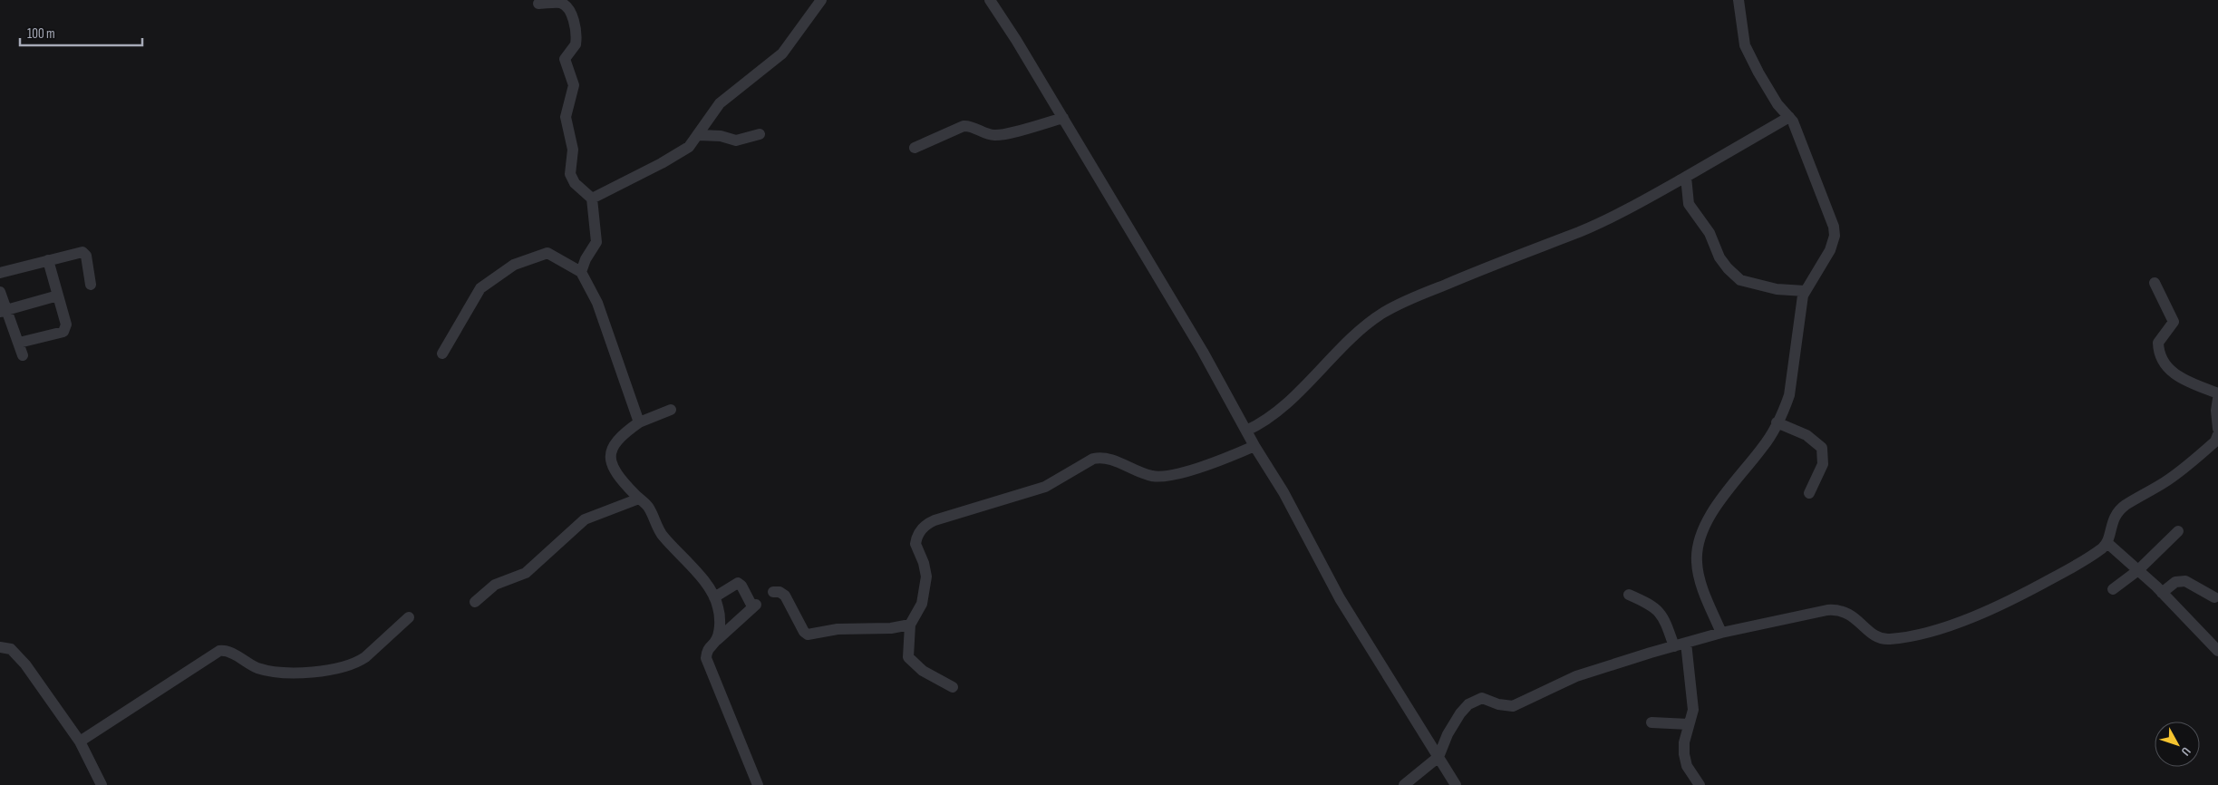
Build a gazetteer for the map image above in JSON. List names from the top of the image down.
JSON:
{
  "scale_bar": "100 m",
  "north": "bottom right"
}
